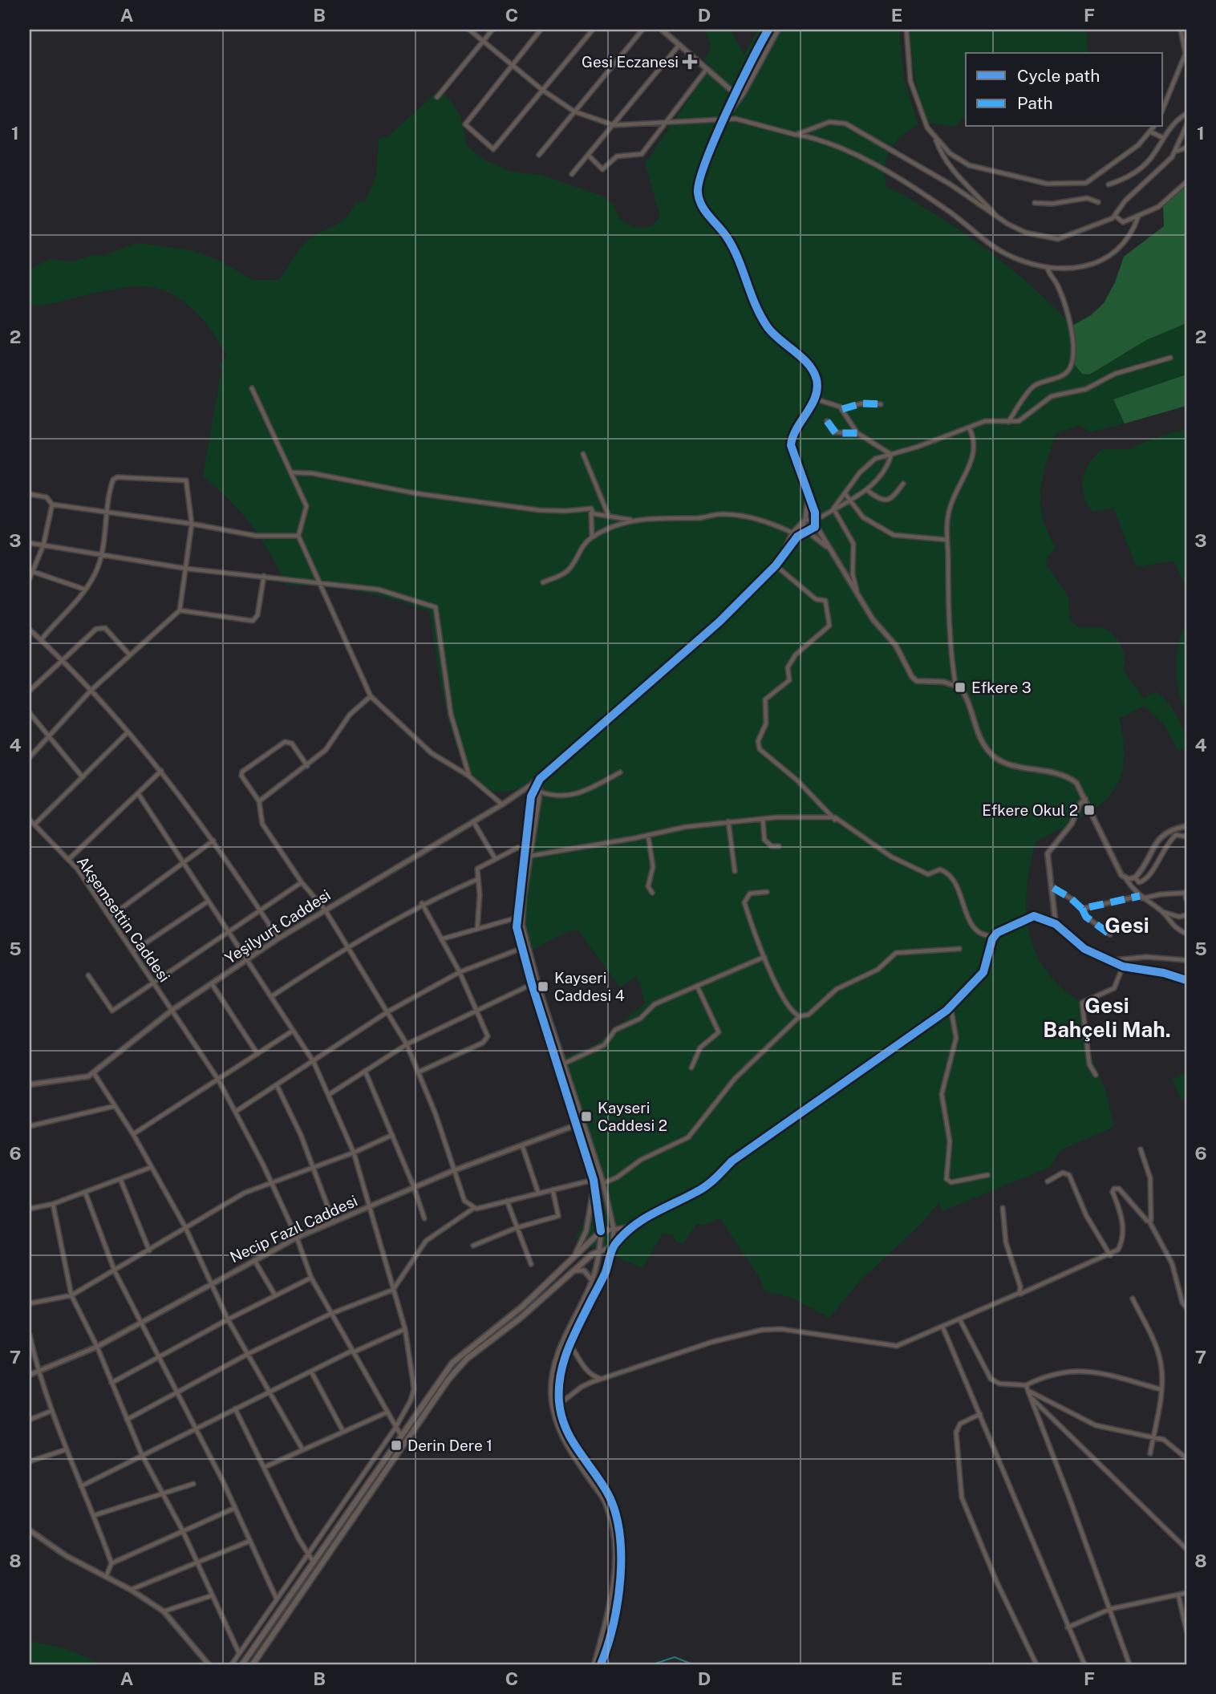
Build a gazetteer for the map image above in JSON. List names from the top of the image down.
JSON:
{
  "streets": {
    "street": ["Akşemsettin Caddesi", "Yeşilyurt Caddesi", "Necip Fazıl Caddesi"]
  },
  "crossings": [
    ["Akşemsettin Caddesi", "Yeşilyurt Caddesi"],
    ["Akşemsettin Caddesi", "Necip Fazıl Caddesi"]
  ],
  "districts": ["Gesi", "Gesi Bahçeli Mah."],
  "places": {
    "health": ["Gesi Eczanesi"],
    "transit": [
      "Efkere 3",
      "Efkere Okul 2",
      "Kayseri Caddesi 4",
      "Kayseri Caddesi 2",
      "Derin Dere 1"
    ]
  },
  "legend": ["Cycle path", "Path"],
  "grid": {
    "columns": [
      "A",
      "B",
      "C",
      "D",
      "E",
      "F"
    ],
    "rows": [
      "1",
      "2",
      "3",
      "4",
      "5",
      "6",
      "7",
      "8"
    ]
  }
}
